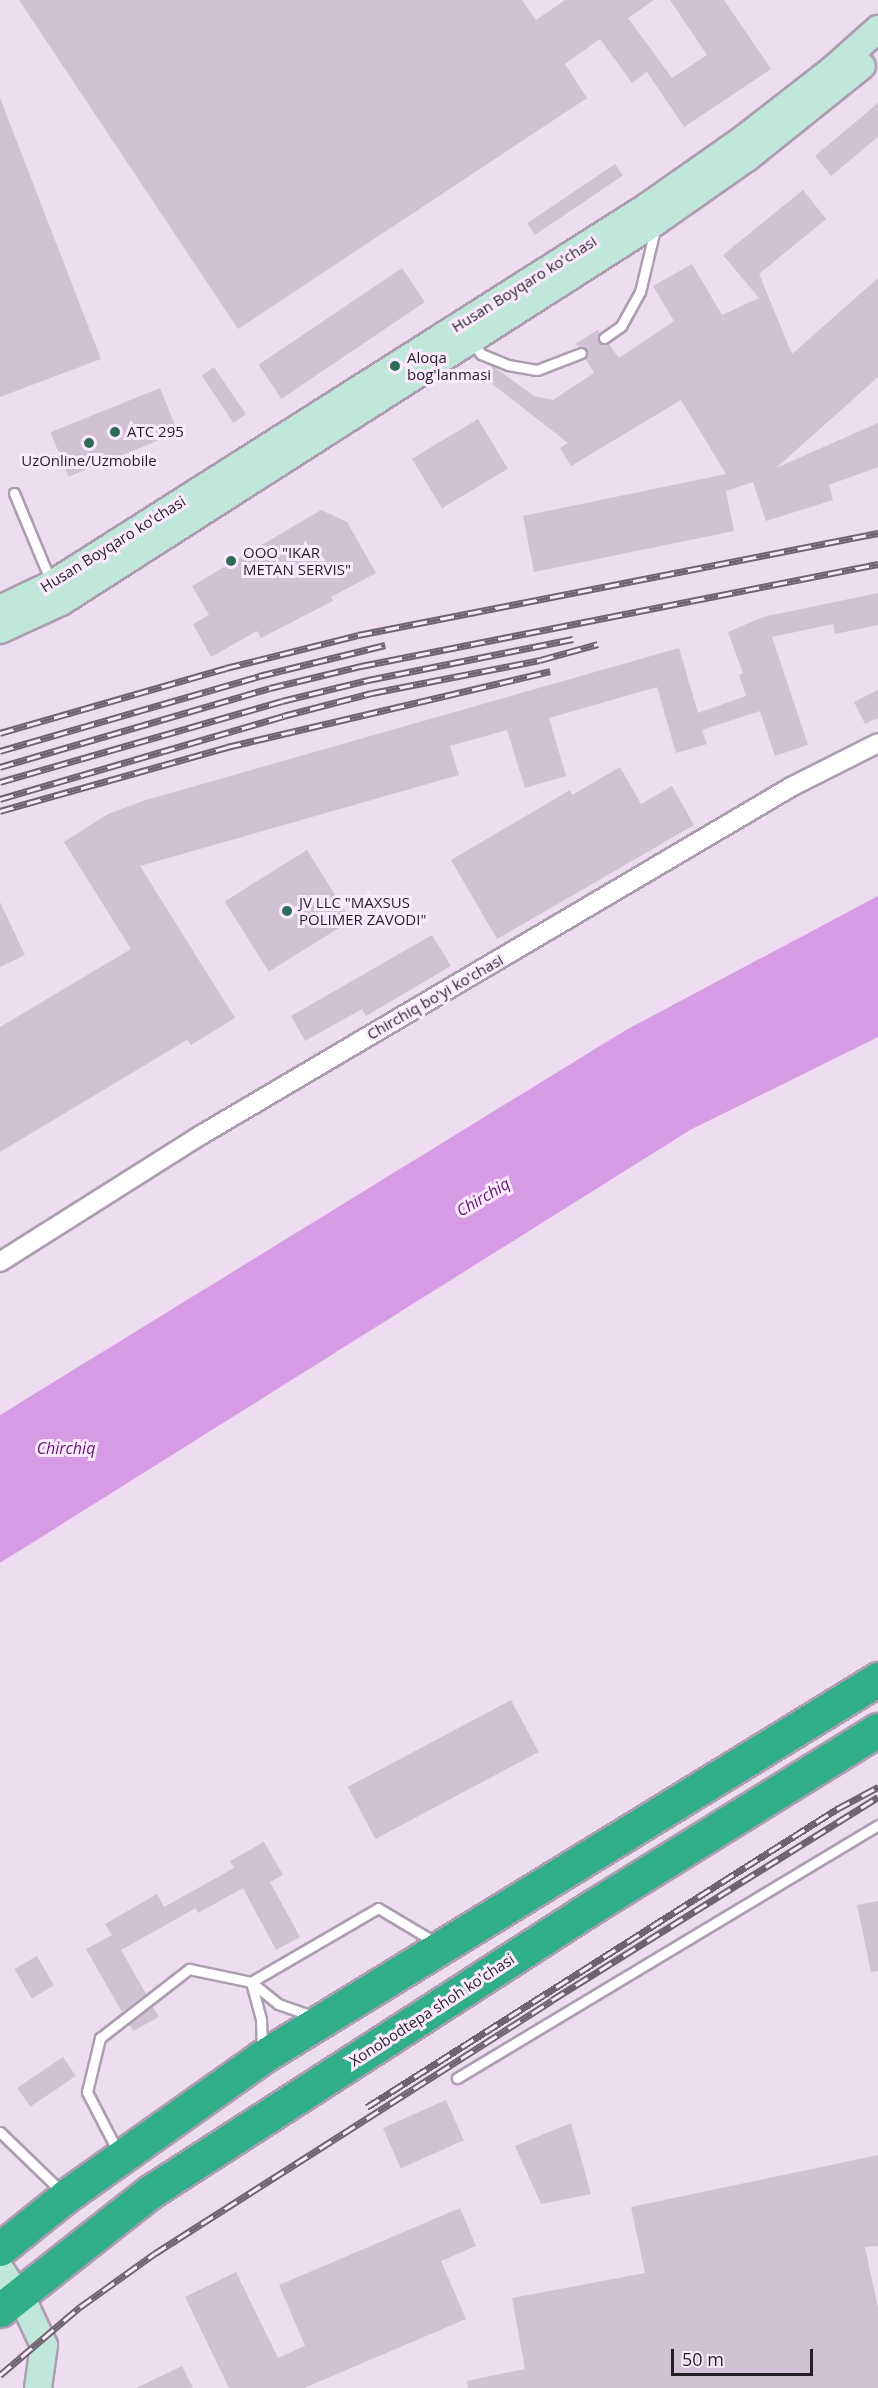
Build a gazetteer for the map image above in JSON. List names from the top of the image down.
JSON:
{
  "streets": {
    "highway": ["Xonobodtepa shoh ko'chasi"],
    "main road": ["Husan Boyqaro ko'chasi"],
    "street": ["Chirchiq bo'yi ko'chasi"]
  },
  "water": ["Chirchiq"],
  "places": [
    "Aloqa bog'lanmasi",
    "ATC 295",
    "UzOnline/Uzmobile",
    "OOO \"IKAR METAN SERVIS\"",
    "JV LLC \"MAXSUS POLIMER ZAVODI\""
  ],
  "scale_bar": "50 m"
}
